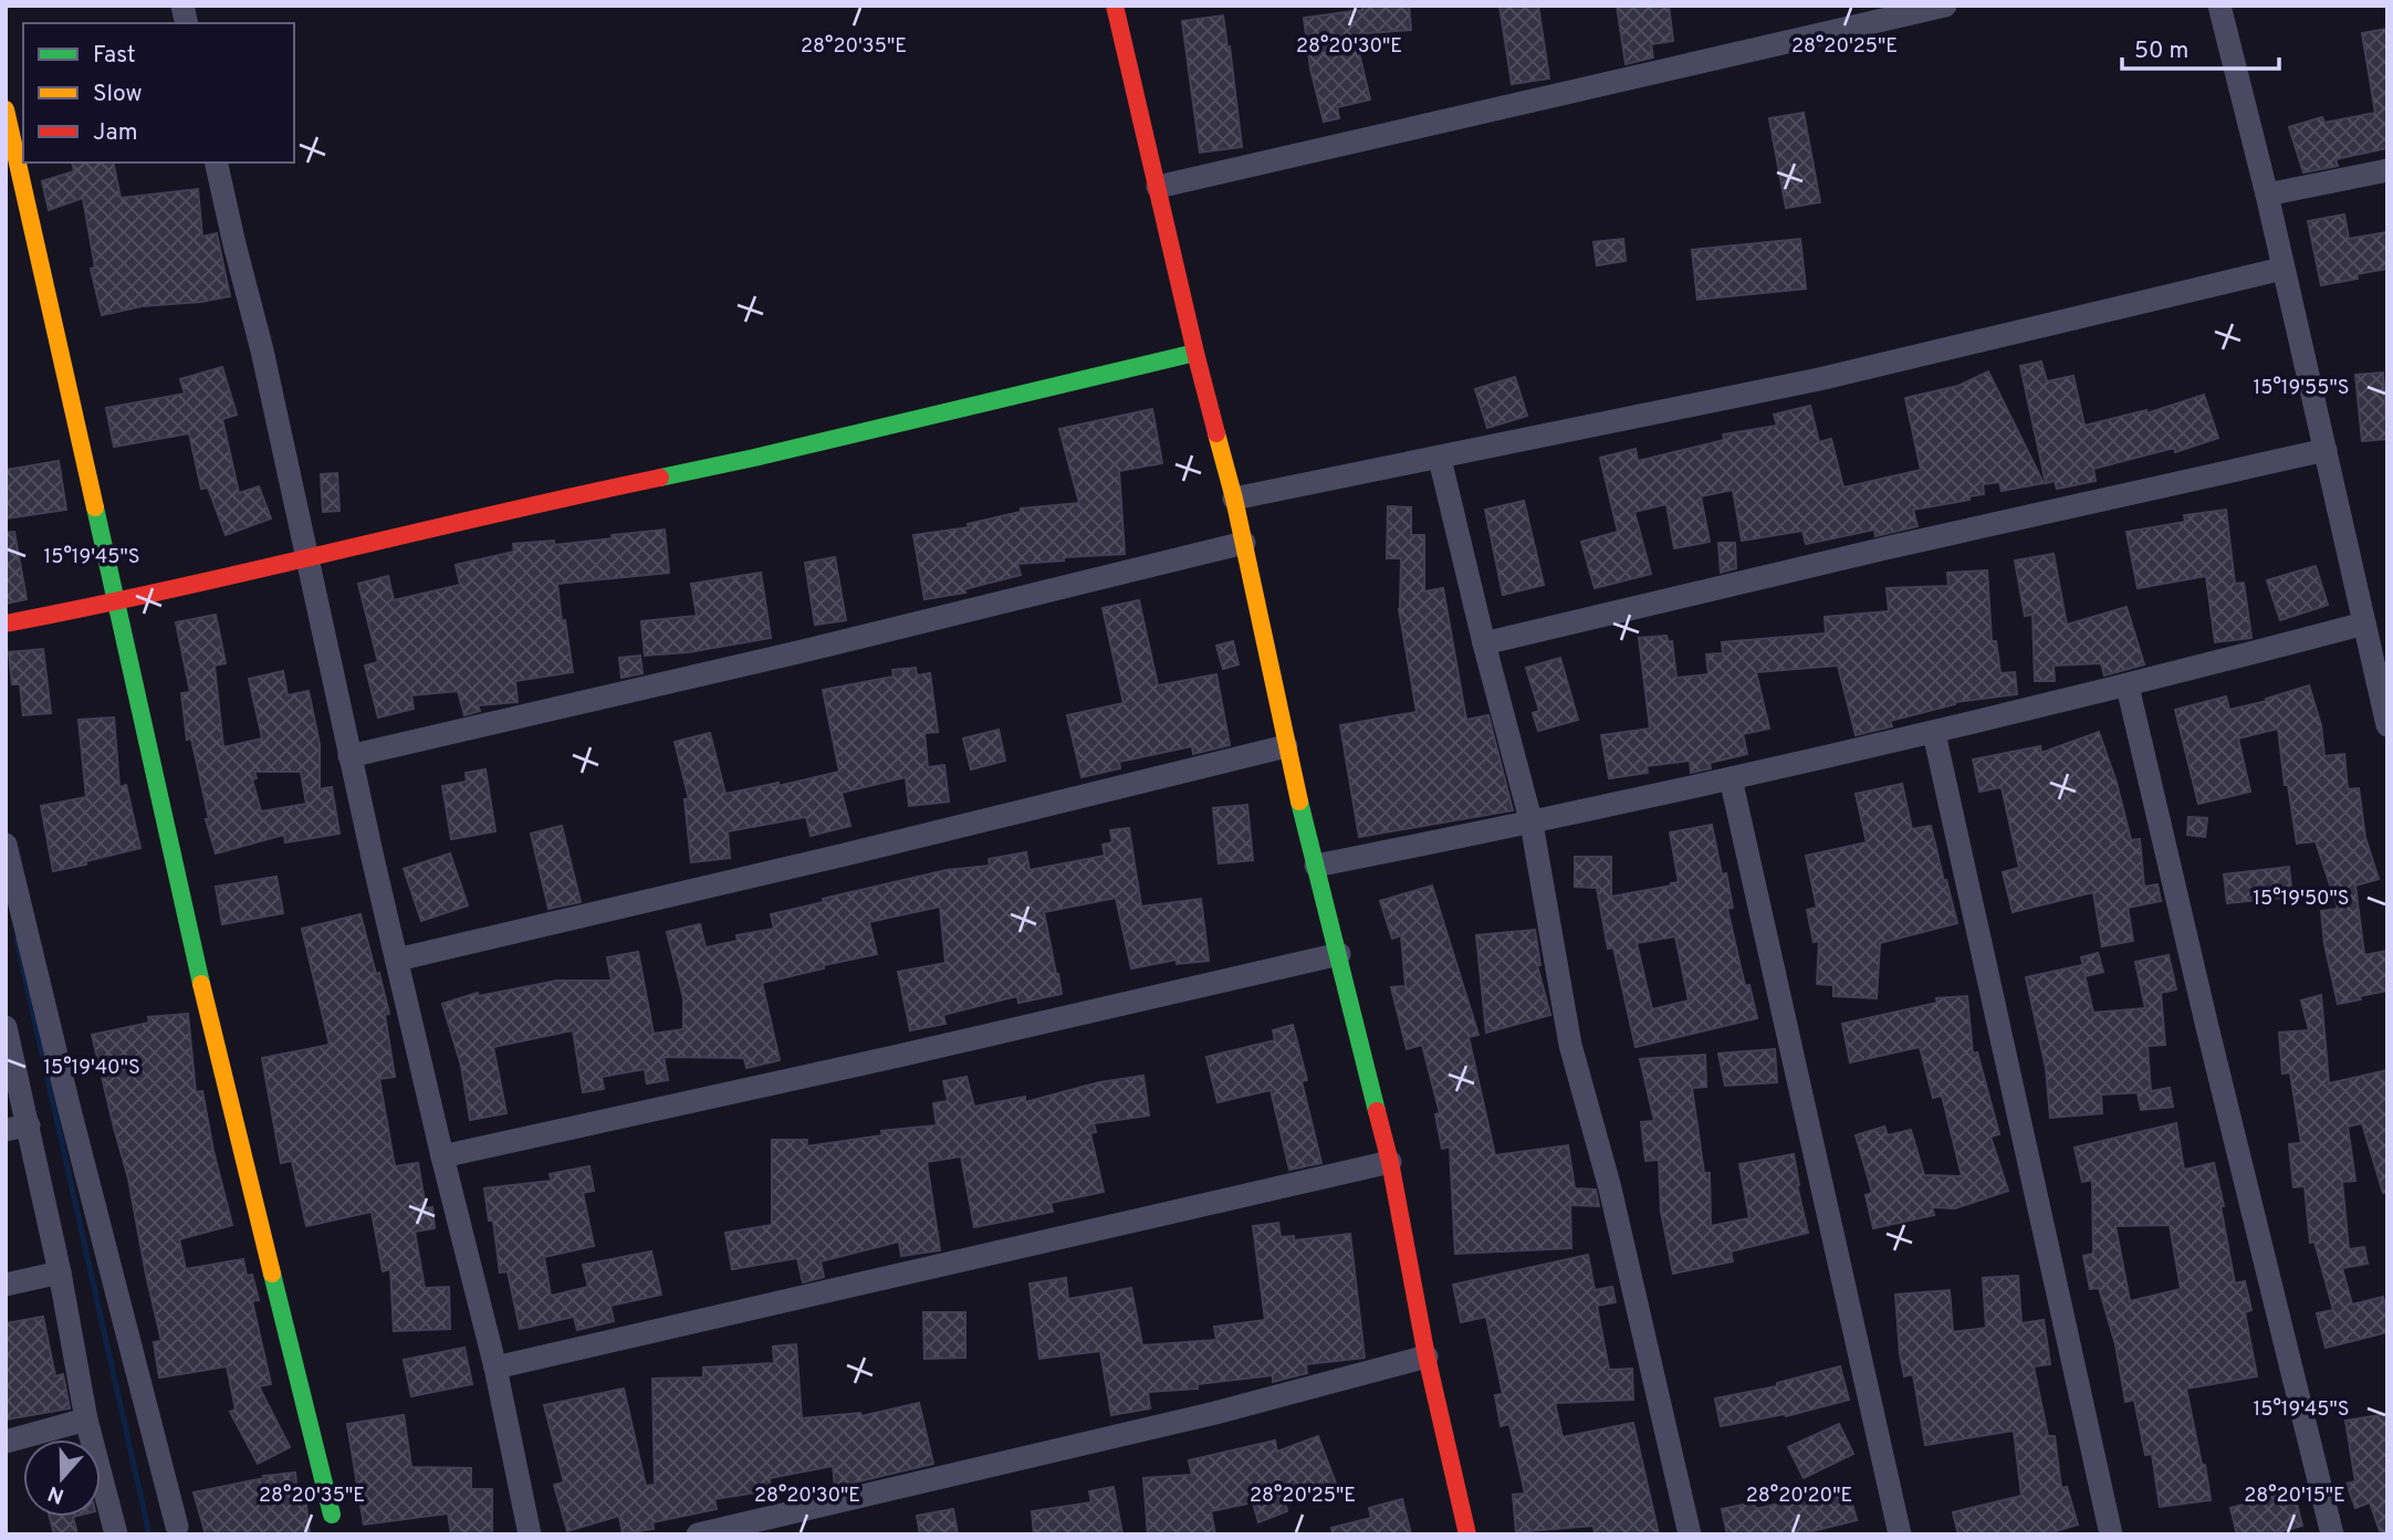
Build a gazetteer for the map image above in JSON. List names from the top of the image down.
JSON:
{
  "legend": ["Fast", "Slow", "Jam"],
  "scale_bar": "50 m",
  "north": "bottom",
  "coordinates": [
    "28°20'35\"E",
    "28°20'30\"E",
    "28°20'25\"E",
    "15°19'55\"S",
    "15°19'45\"S",
    "15°19'50\"S",
    "15°19'40\"S",
    "28°20'20\"E",
    "28°20'15\"E"
  ]
}
